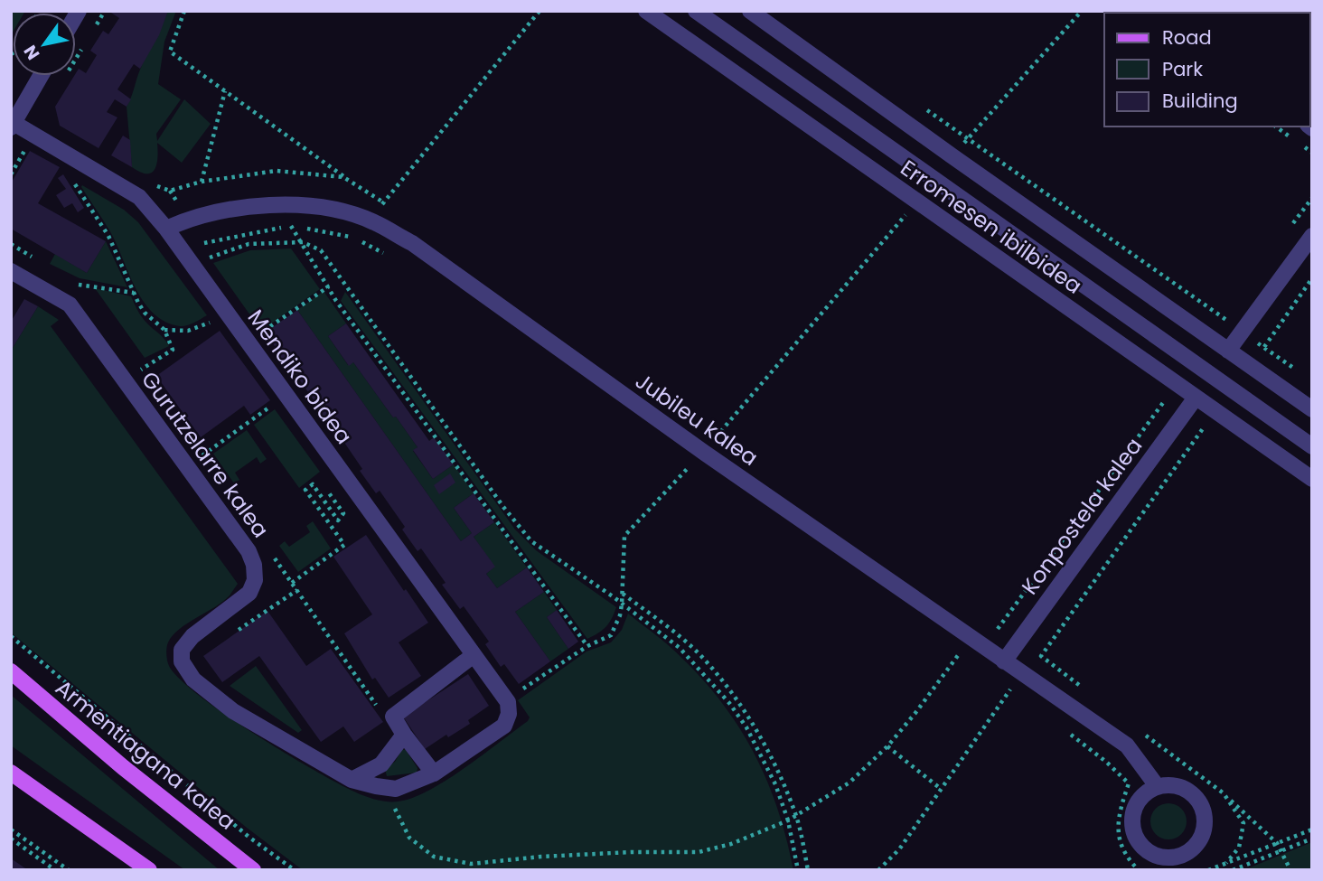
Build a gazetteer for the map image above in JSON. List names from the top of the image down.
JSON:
{
  "streets": {
    "main road": ["Armentiagana kalea"],
    "street": [
      "Erromesen ibilbidea",
      "Mendiko bidea",
      "Jubileu kalea",
      "Gurutzelarre kalea",
      "Konpostela kalea"
    ]
  },
  "crossings": [
    ["Erromesen ibilbidea", "Konpostela kalea"],
    ["Mendiko bidea", "Jubileu kalea"],
    ["Jubileu kalea", "Konpostela kalea"]
  ],
  "legend": ["Road", "Park", "Building"],
  "north": "bottom left"
}
